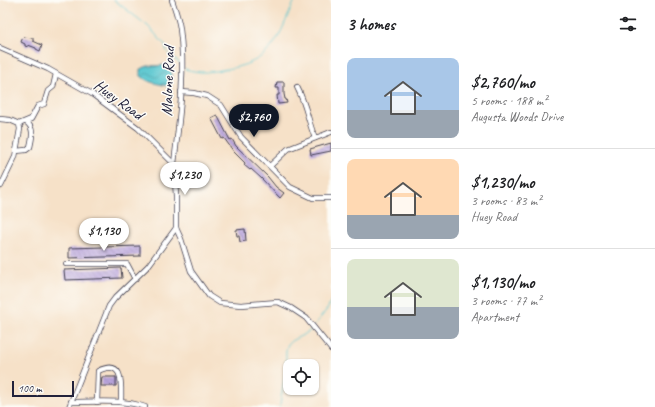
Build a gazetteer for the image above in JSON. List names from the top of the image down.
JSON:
{
  "streets": {
    "street": ["Malone Road", "Huey Road"]
  },
  "crossings": [
    ["Malone Road", "Huey Road"]
  ],
  "scale_bar": "100 m",
  "page": {
    "heading": "3 homes",
    "list": [
      {
        "name": "$2,760/mo",
        "note": "5 rooms · 188 m² · Augusta Woods Drive"
      },
      {
        "name": "$1,230/mo",
        "note": "3 rooms · 83 m² · Huey Road"
      },
      {
        "name": "$1,130/mo",
        "note": "3 rooms · 77 m² · Apartment"
      }
    ],
    "price": ["$2,760", "$1,230", "$1,130"],
    "scale": "100 m"
  }
}
